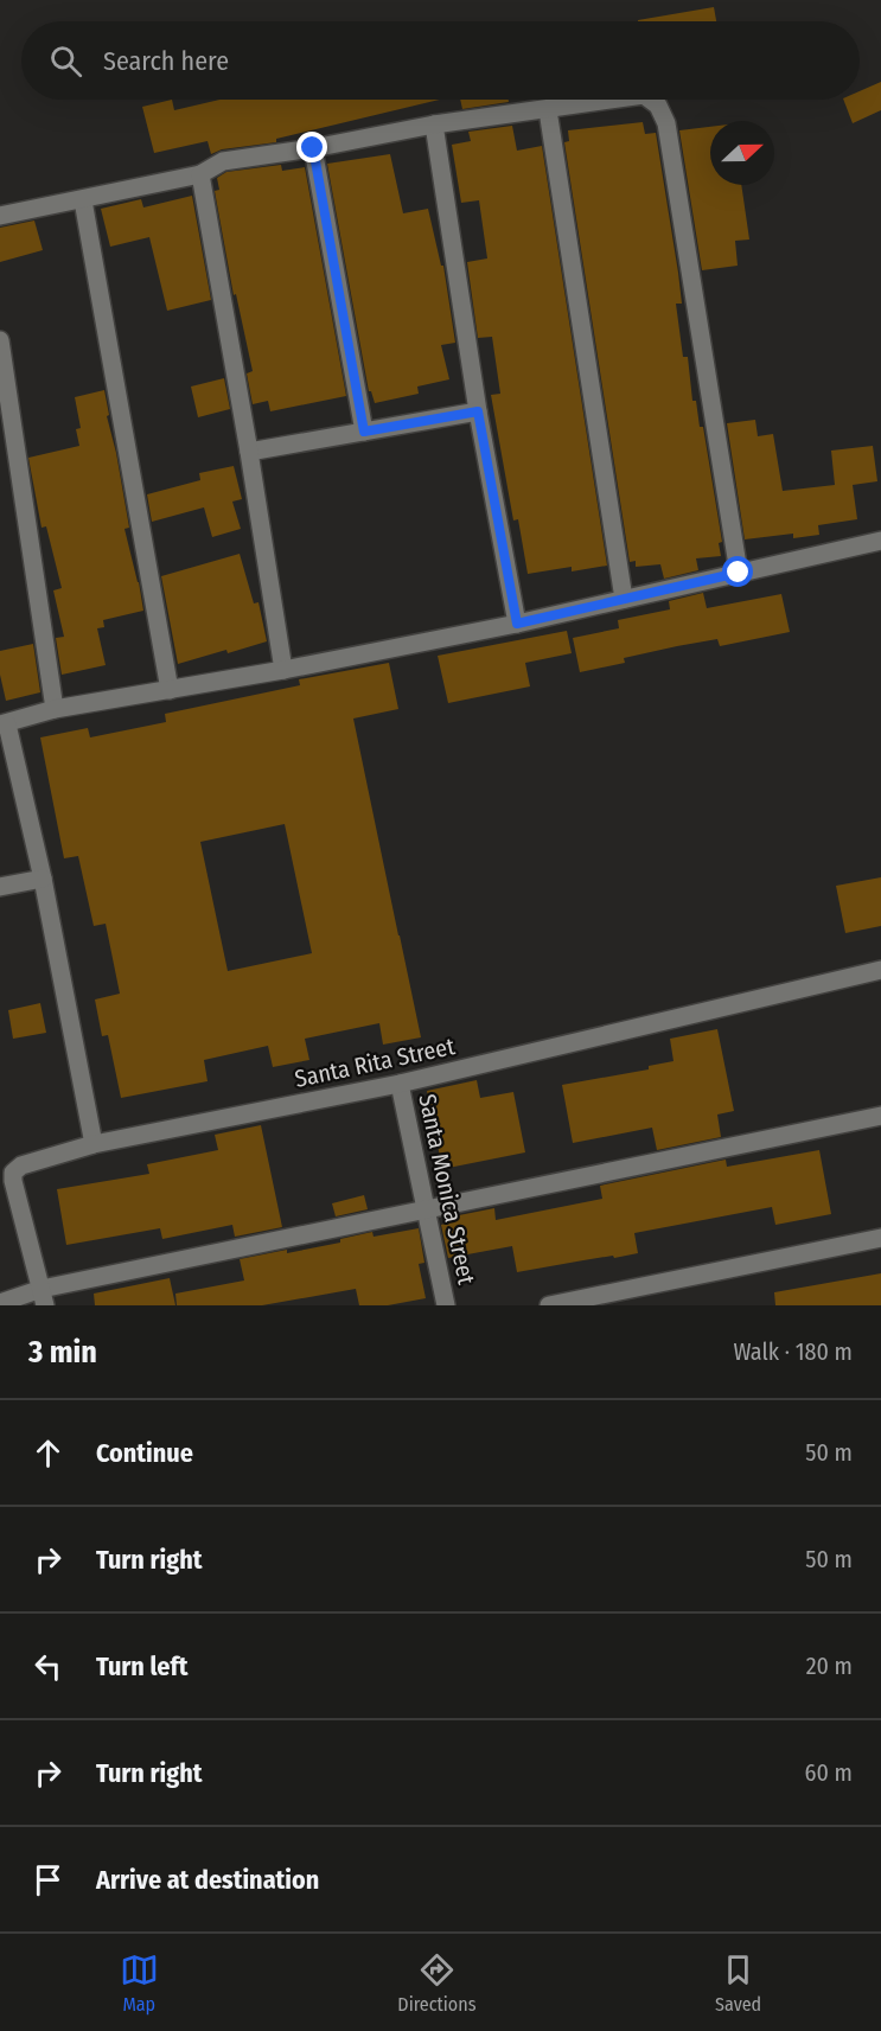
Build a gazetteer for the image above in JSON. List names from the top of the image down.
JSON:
{
  "streets": {
    "street": ["Santa Rita Street", "Santa Monica Street"]
  },
  "crossings": [
    ["Santa Rita Street", "Santa Monica Street"]
  ],
  "north": "right",
  "page": {
    "search": "Search here",
    "heading": ["3 min", "Walk · 180 m"],
    "list": [
      ["Continue", "50 m"],
      ["Turn right", "50 m"],
      ["Turn left", "20 m"],
      ["Turn right", "60 m"],
      "Arrive at destination"
    ],
    "nav": ["Map", "Directions", "Saved"]
  }
}
